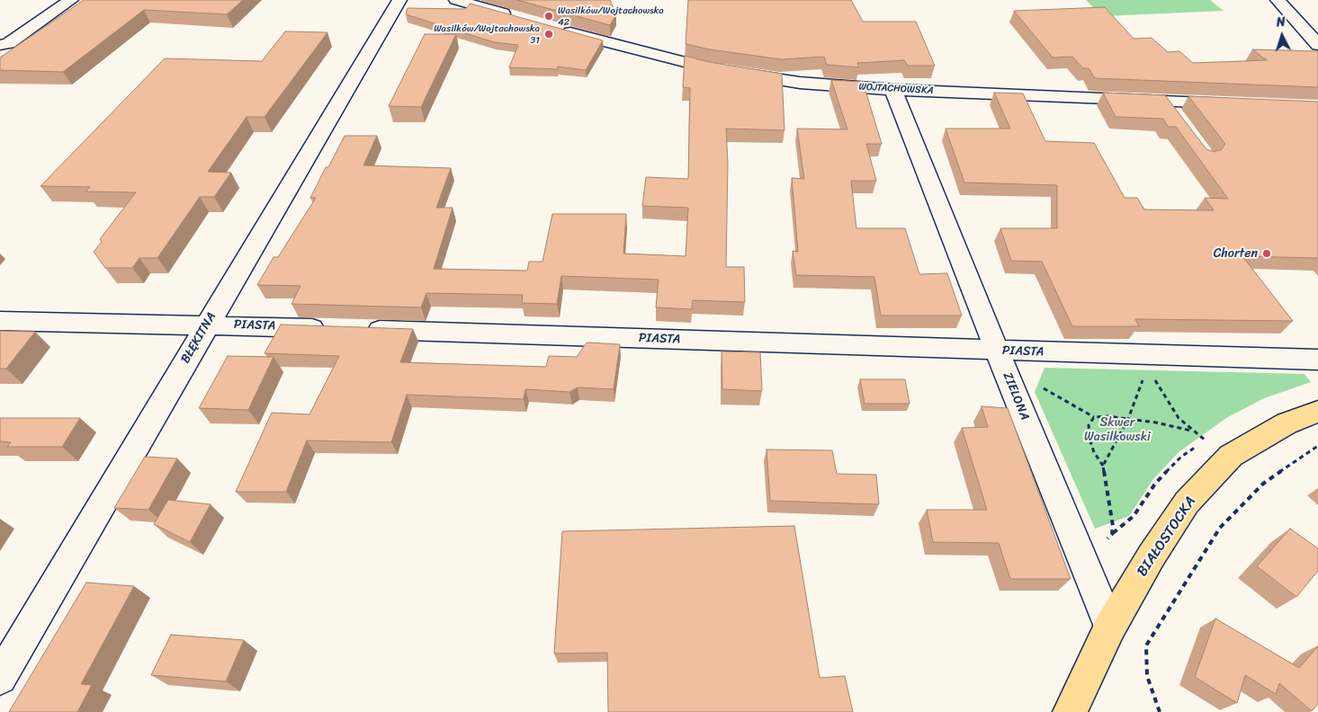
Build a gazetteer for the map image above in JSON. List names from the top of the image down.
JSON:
{
  "streets": {
    "main road": ["BIAŁOSTOCKA"],
    "street": [
      "WOJTACHOWSKA",
      "PIASTA",
      "BŁĘKITNA",
      "ZIELONA"
    ]
  },
  "crossings": [
    ["WOJTACHOWSKA", "ZIELONA"],
    ["PIASTA", "BŁĘKITNA"],
    ["PIASTA", "ZIELONA"],
    ["ZIELONA", "BIAŁOSTOCKA"]
  ],
  "parks": ["Skwer Wasilkowski"],
  "places": ["Wasilków/Wojtachowska 42", "Wasilków/Wojtachowska 31", "Chorten"],
  "north": "top"
}
